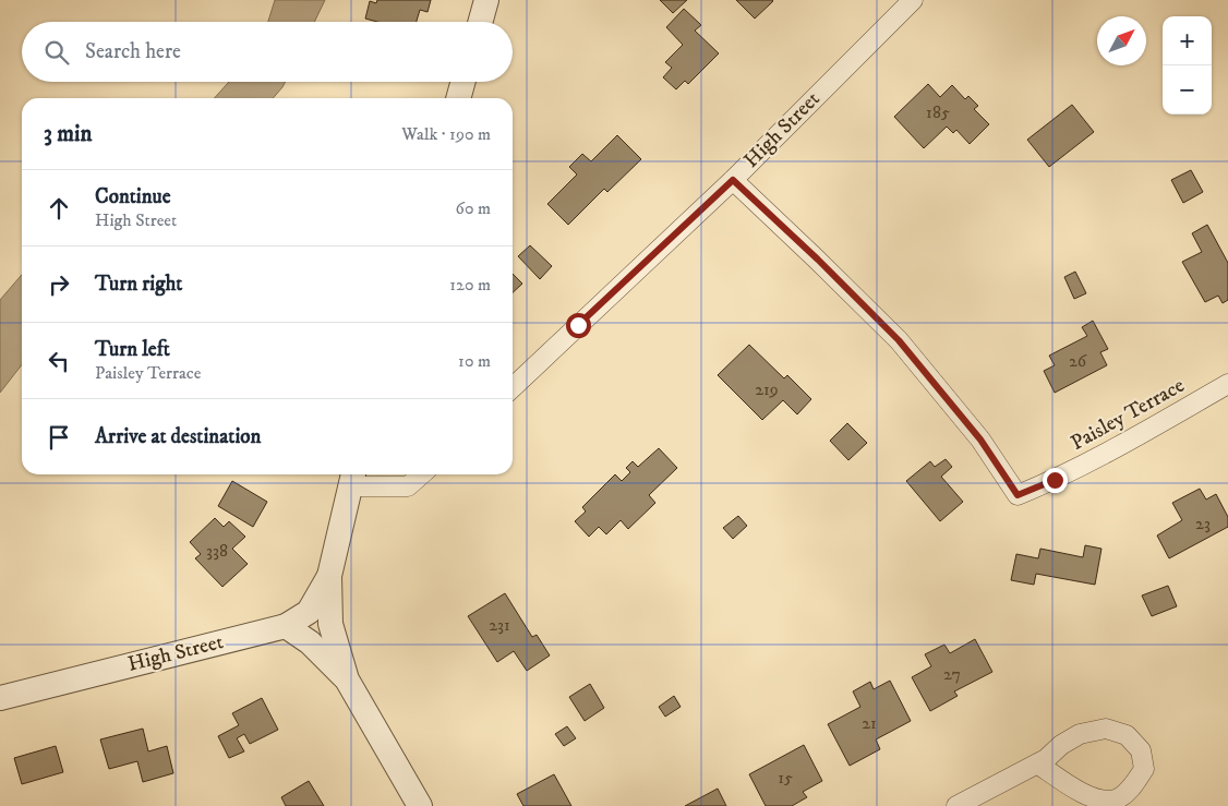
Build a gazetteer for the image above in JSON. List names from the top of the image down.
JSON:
{
  "streets": {
    "street": ["High Street", "Paisley Terrace"]
  },
  "crossings": [
    ["High Street", "Paisley Terrace"]
  ],
  "house_numbers": [
    "185",
    "26",
    "219",
    "23",
    "338",
    "231",
    "27",
    "21",
    "15"
  ],
  "north": "top right",
  "page": {
    "map_buttons": ["+", "−"],
    "search": "Search here",
    "heading": ["3 min", "Walk · 190 m"],
    "list": [
      ["Continue", "High Street", "60 m"],
      ["Turn right", "120 m"],
      ["Turn left", "Paisley Terrace", "10 m"],
      "Arrive at destination"
    ]
  }
}
